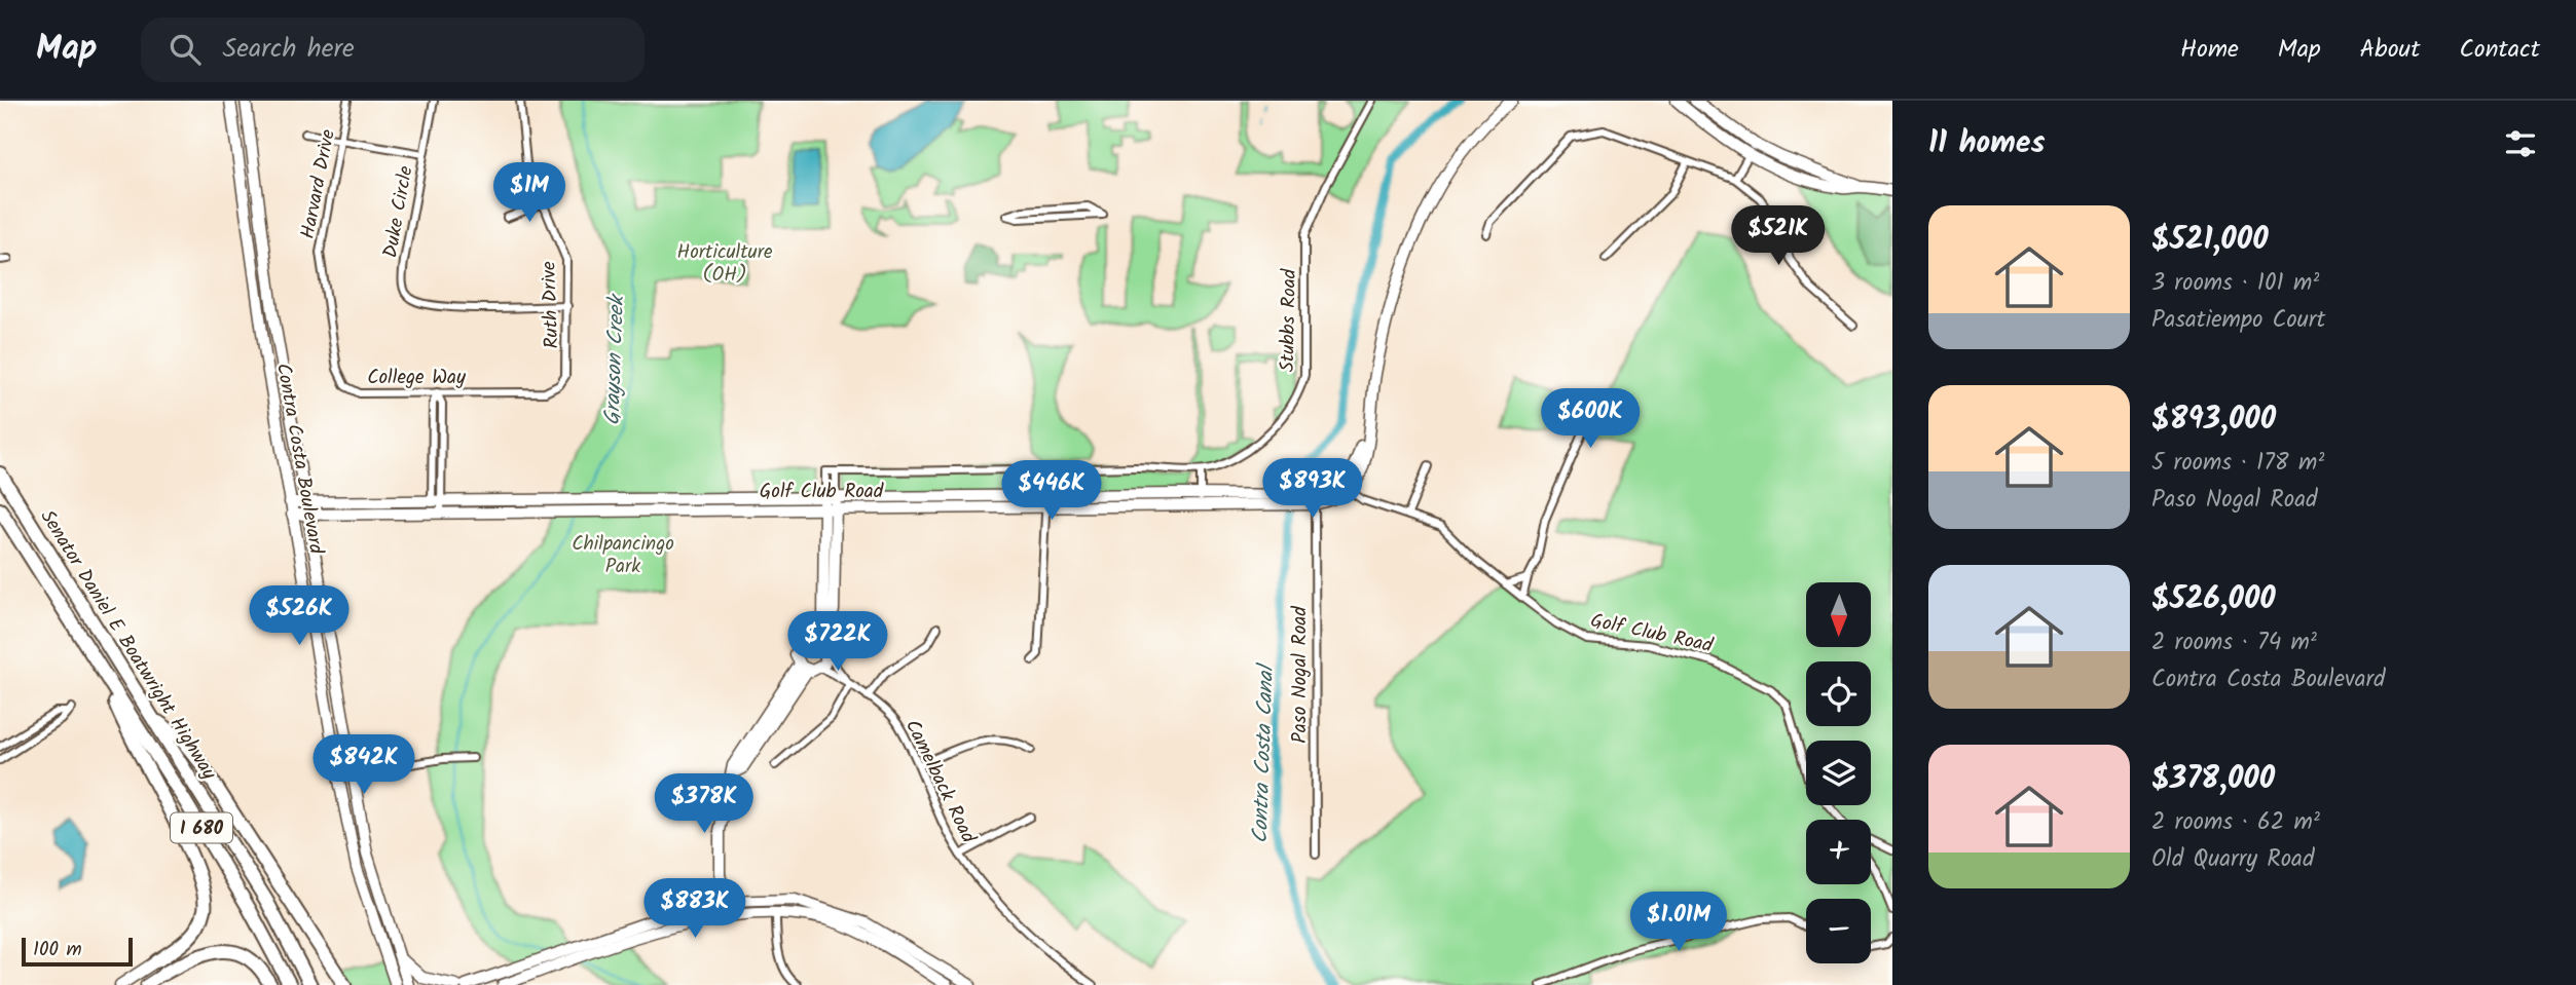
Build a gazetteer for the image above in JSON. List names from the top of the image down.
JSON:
{
  "streets": {
    "highway": ["Senator Daniel E Boatwright Highway", "I 680"],
    "street": [
      "Harvard Drive",
      "Duke Circle",
      "Ruth Drive",
      "Stubbs Road",
      "College Way",
      "Contra Costa Boulevard",
      "Golf Club Road",
      "Paso Nogal Road",
      "Camelback Road"
    ]
  },
  "crossings": [
    ["Harvard Drive", "College Way"],
    ["Duke Circle", "Ruth Drive"],
    ["Ruth Drive", "College Way"],
    ["Contra Costa Boulevard", "Golf Club Road"],
    ["Golf Club Road", "Paso Nogal Road"]
  ],
  "water": ["Grayson Creek", "Contra Costa Canal"],
  "parks": ["Horticulture (OH)", "Chilpancingo Park"],
  "scale_bar": "100 m",
  "north": "bottom",
  "page": {
    "header": "Map",
    "search": "Search here",
    "nav": [
      "Home",
      "Map",
      "About",
      "Contact"
    ],
    "heading": "11 homes",
    "price": [
      "$1M",
      "$521K",
      "$600K",
      "$893K",
      "$446K",
      "$526K",
      "$722K",
      "$842K",
      "$378K",
      "$883K",
      "$1.01M"
    ],
    "list": [
      {
        "name": "$521,000",
        "note": "3 rooms · 101 m² · Pasatiempo Court"
      },
      {
        "name": "$893,000",
        "note": "5 rooms · 178 m² · Paso Nogal Road"
      },
      {
        "name": "$526,000",
        "note": "2 rooms · 74 m² · Contra Costa Boulevard"
      },
      {
        "name": "$378,000",
        "note": "2 rooms · 62 m² · Old Quarry Road"
      }
    ],
    "map_buttons": ["+", "−"],
    "scale": "100 m"
  }
}
